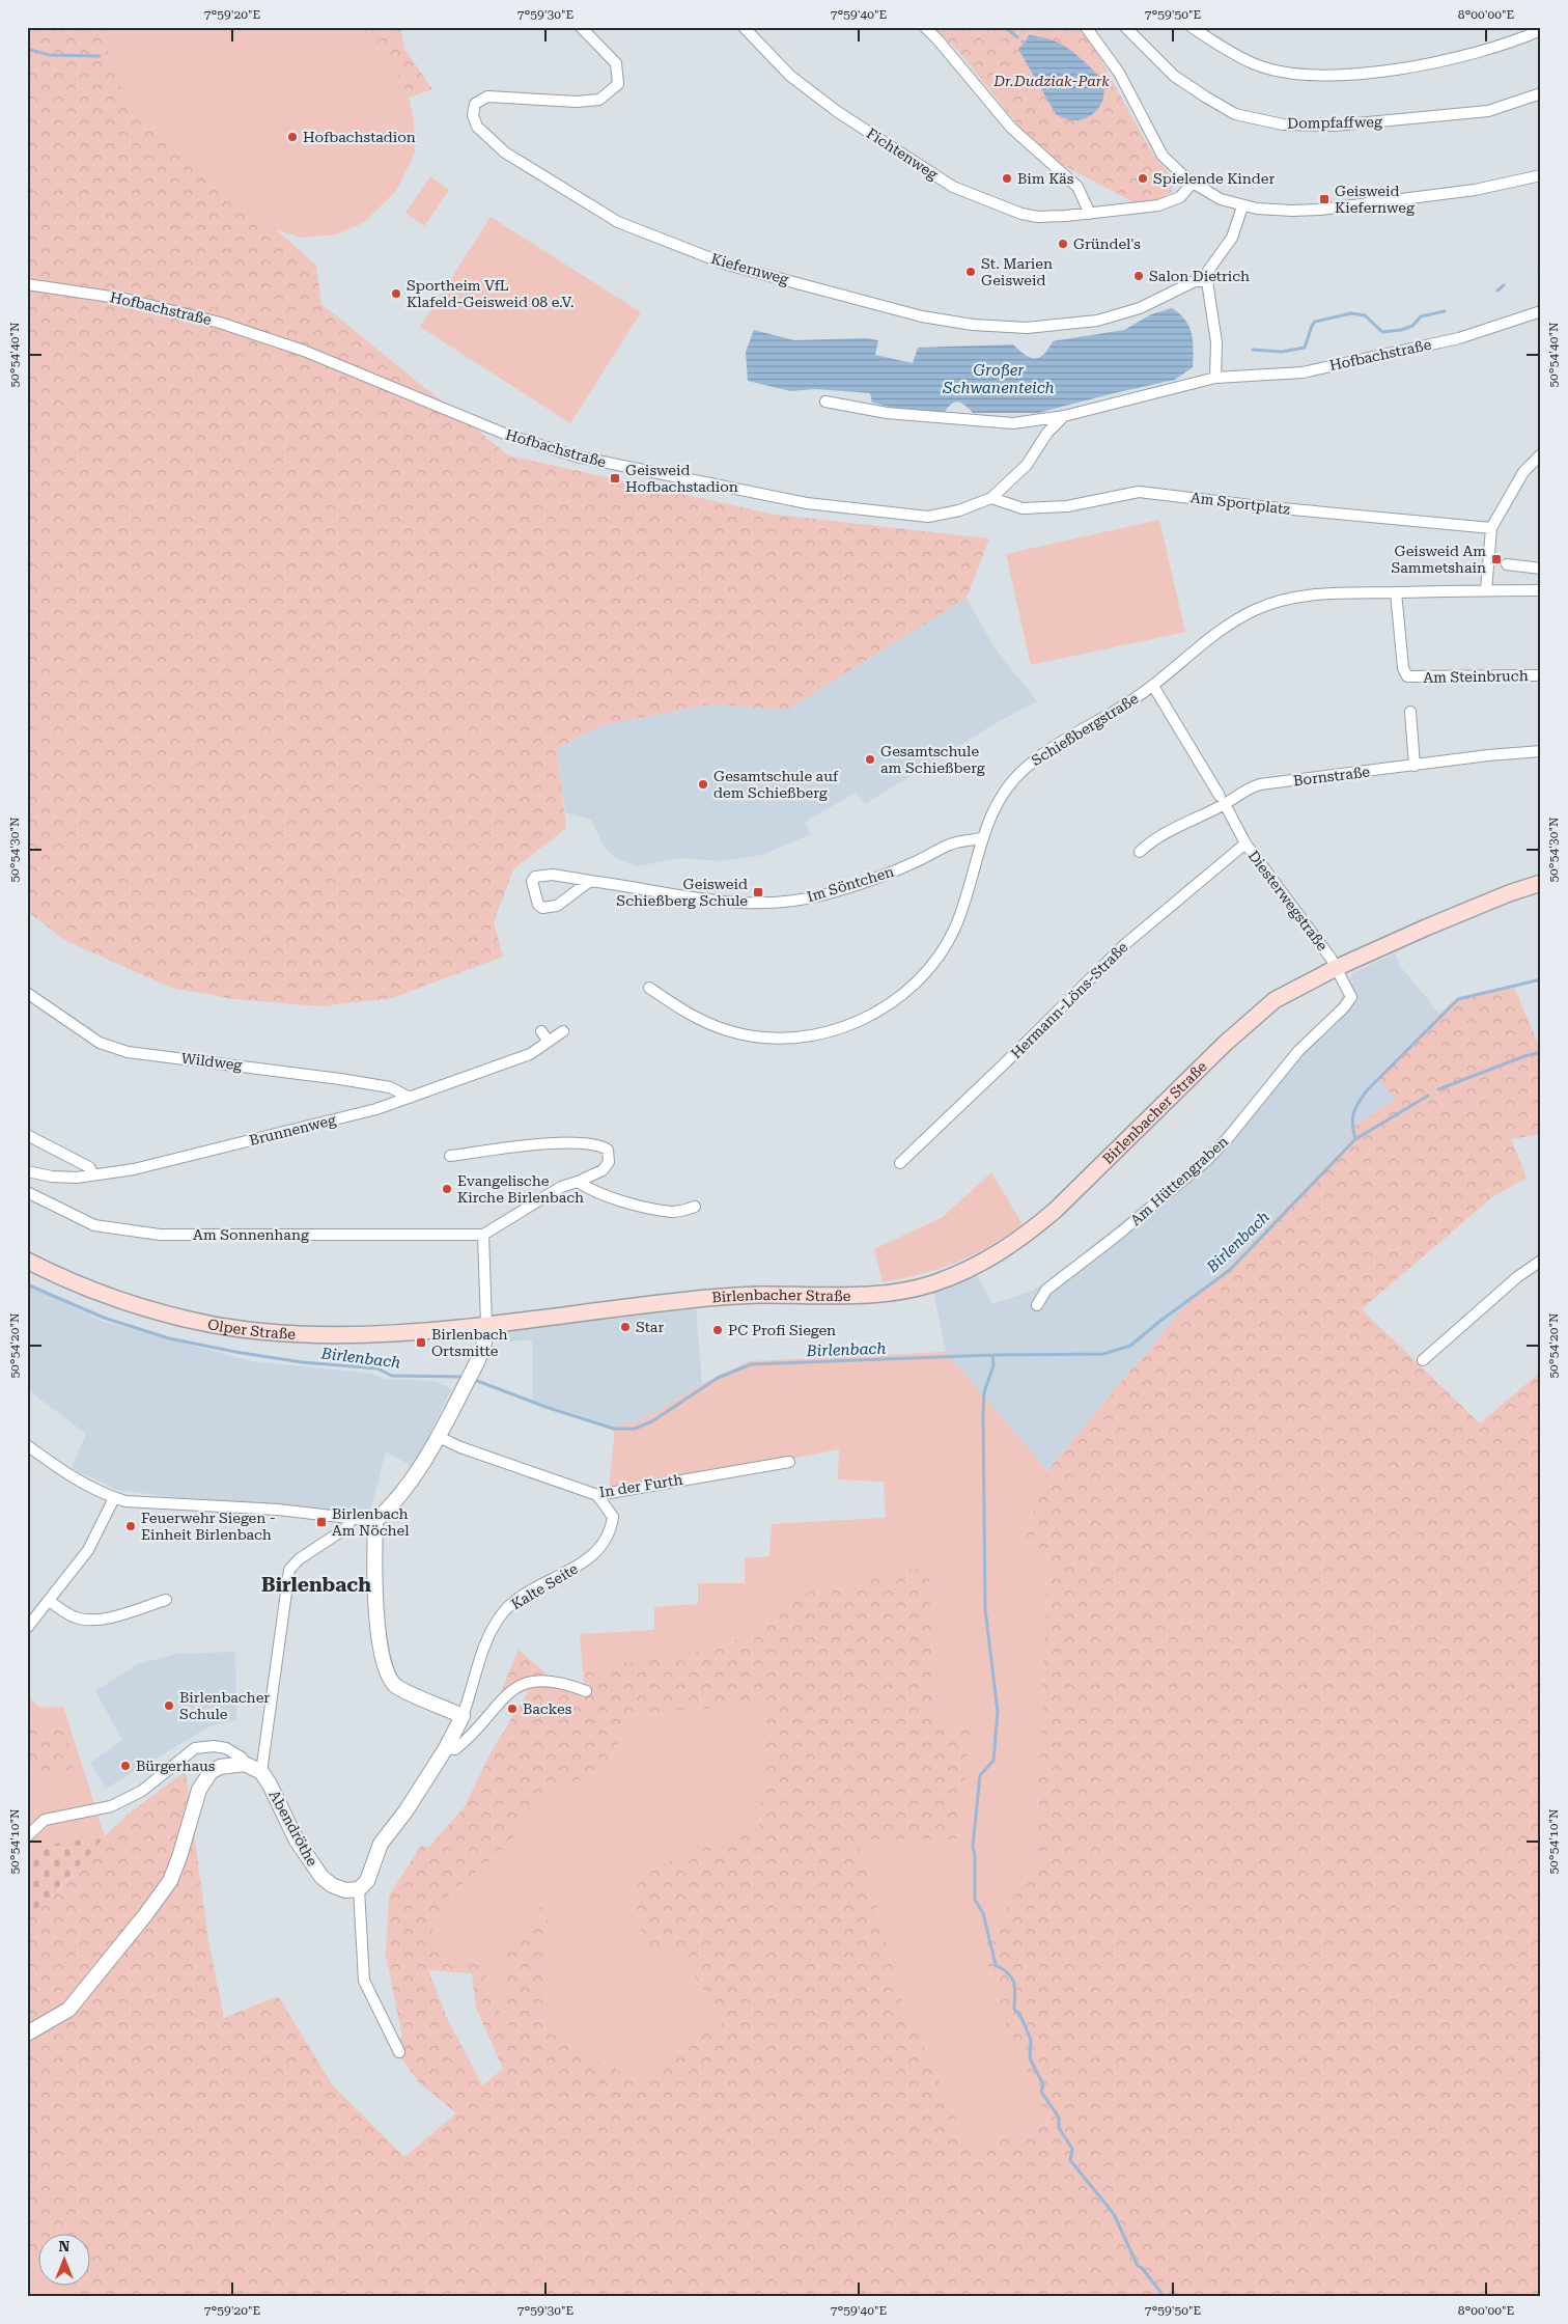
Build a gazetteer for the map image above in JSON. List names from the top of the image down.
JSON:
{
  "streets": {
    "main road": ["Birlenbacher Straße", "Olper Straße"],
    "street": [
      "Dompfaffweg",
      "Fichtenweg",
      "Kiefernweg",
      "Hofbachstraße",
      "Am Sportplatz",
      "Am Steinbruch",
      "Schießbergstraße",
      "Bornstraße",
      "Im Söntchen",
      "Diesterwegstraße",
      "Hermann-Löns-Straße",
      "Wildweg",
      "Brunnenweg",
      "Am Hüttengraben",
      "Am Sonnenhang",
      "In der Furth",
      "Kalte Seite",
      "Abendröthe"
    ]
  },
  "crossings": [
    ["Hofbachstraße", "Am Sportplatz"],
    ["Am Steinbruch", "Schießbergstraße"],
    ["Schießbergstraße", "Bornstraße"],
    ["Schießbergstraße", "Im Söntchen"],
    ["Schießbergstraße", "Diesterwegstraße"],
    ["Bornstraße", "Diesterwegstraße"],
    ["Diesterwegstraße", "Hermann-Löns-Straße"],
    ["Diesterwegstraße", "Birlenbacher Straße"],
    ["Diesterwegstraße", "Am Hüttengraben"],
    ["Wildweg", "Brunnenweg"],
    ["Birlenbacher Straße", "Olper Straße"],
    ["In der Furth", "Kalte Seite"]
  ],
  "districts": ["Birlenbach"],
  "water": ["Großer Schwanenteich", "Birlenbach"],
  "parks": ["Dr.Dudziak-Park"],
  "places": {
    "other": [
      "Hofbachstadion",
      "Bim Käs",
      "Spielende Kinder",
      "Gründel's",
      "St. Marien Geisweid",
      "Salon Dietrich",
      "Sportheim VfL Klafeld-Geisweid 08 e.V.",
      "Gesamtschule am Schießberg",
      "Gesamtschule auf dem Schießberg",
      "Evangelische Kirche Birlenbach",
      "Star",
      "PC Profi Siegen",
      "Feuerwehr Siegen - Einheit Birlenbach",
      "Birlenbacher Schule",
      "Backes",
      "Bürgerhaus"
    ],
    "transit": [
      "Geisweid Kiefernweg",
      "Geisweid Hofbachstadion",
      "Geisweid Am Sammetshain",
      "Geisweid Schießberg Schule",
      "Birlenbach Ortsmitte",
      "Birlenbach Am Nöchel"
    ]
  },
  "north": "top",
  "coordinates": [
    "7°59'20\"E",
    "7°59'30\"E",
    "7°59'40\"E",
    "7°59'50\"E",
    "8°00'00\"E",
    "50°54'40\"N",
    "50°54'30\"N",
    "50°54'20\"N",
    "50°54'10\"N"
  ]
}
